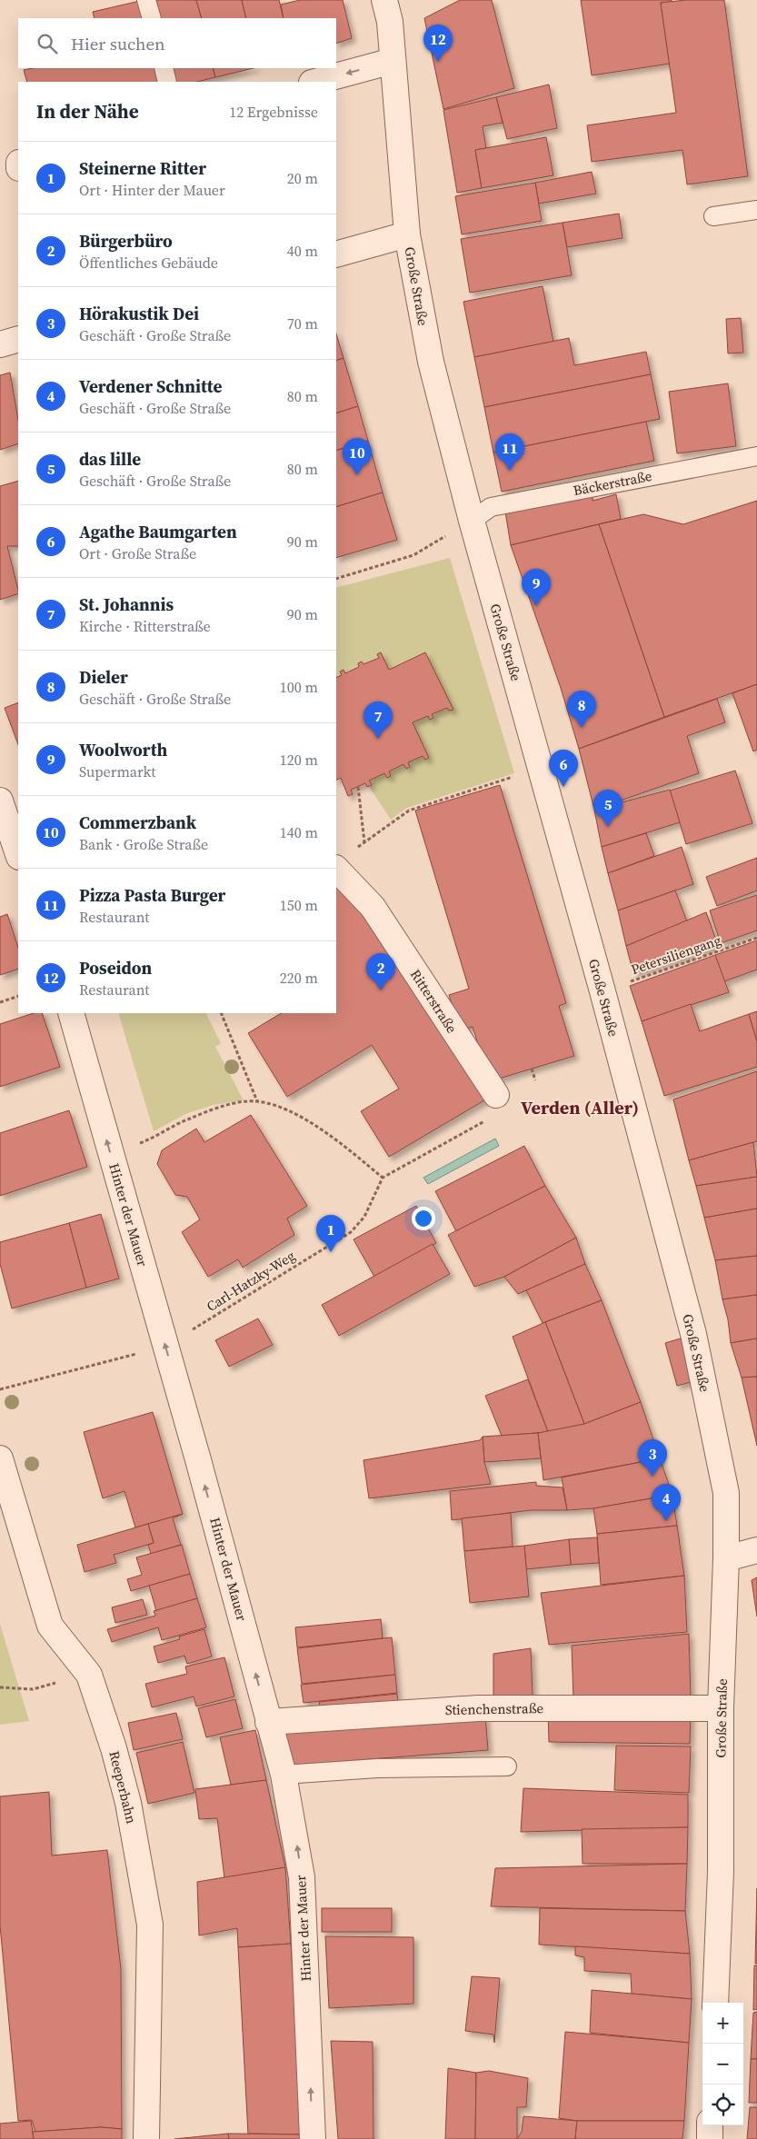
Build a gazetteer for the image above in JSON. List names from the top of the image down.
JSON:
{
  "streets": {
    "street": [
      "Große Straße",
      "Ritterstraße",
      "Hinter der Mauer",
      "Stienchenstraße",
      "Reeperbahn"
    ],
    "lane": ["Bäckerstraße"],
    "path": ["Petersiliengang", "Carl-Hatzky-Weg"]
  },
  "crossings": [
    ["Große Straße", "Bäckerstraße"],
    ["Große Straße", "Petersiliengang"],
    ["Große Straße", "Stienchenstraße"],
    ["Hinter der Mauer", "Carl-Hatzky-Weg"],
    ["Hinter der Mauer", "Stienchenstraße"]
  ],
  "one_way": ["Hinter der Mauer"],
  "districts": ["Verden (Aller)"],
  "page": {
    "search": "Hier suchen",
    "pins": [
      "12",
      "11",
      "10",
      "9",
      "8",
      "7",
      "6",
      "5",
      "2",
      "1",
      "3",
      "4"
    ],
    "heading": ["In der Nähe", "12 Ergebnisse"],
    "list": [
      {
        "mark": "1",
        "name": "Steinerne Ritter",
        "note": "Ort · Hinter der Mauer",
        "value": "20 m"
      },
      {
        "mark": "2",
        "name": "Bürgerbüro",
        "note": "Öffentliches Gebäude",
        "value": "40 m"
      },
      {
        "mark": "3",
        "name": "Hörakustik Dei",
        "note": "Geschäft · Große Straße",
        "value": "70 m"
      },
      {
        "mark": "4",
        "name": "Verdener Schnitte",
        "note": "Geschäft · Große Straße",
        "value": "80 m"
      },
      {
        "mark": "5",
        "name": "das lille",
        "note": "Geschäft · Große Straße",
        "value": "80 m"
      },
      {
        "mark": "6",
        "name": "Agathe Baumgarten",
        "note": "Ort · Große Straße",
        "value": "90 m"
      },
      {
        "mark": "7",
        "name": "St. Johannis",
        "note": "Kirche · Ritterstraße",
        "value": "90 m"
      },
      {
        "mark": "8",
        "name": "Dieler",
        "note": "Geschäft · Große Straße",
        "value": "100 m"
      },
      {
        "mark": "9",
        "name": "Woolworth",
        "note": "Supermarkt",
        "value": "120 m"
      },
      {
        "mark": "10",
        "name": "Commerzbank",
        "note": "Bank · Große Straße",
        "value": "140 m"
      },
      {
        "mark": "11",
        "name": "Pizza Pasta Burger",
        "note": "Restaurant",
        "value": "150 m"
      },
      {
        "mark": "12",
        "name": "Poseidon",
        "note": "Restaurant",
        "value": "220 m"
      }
    ],
    "map_buttons": ["+", "−"]
  }
}
